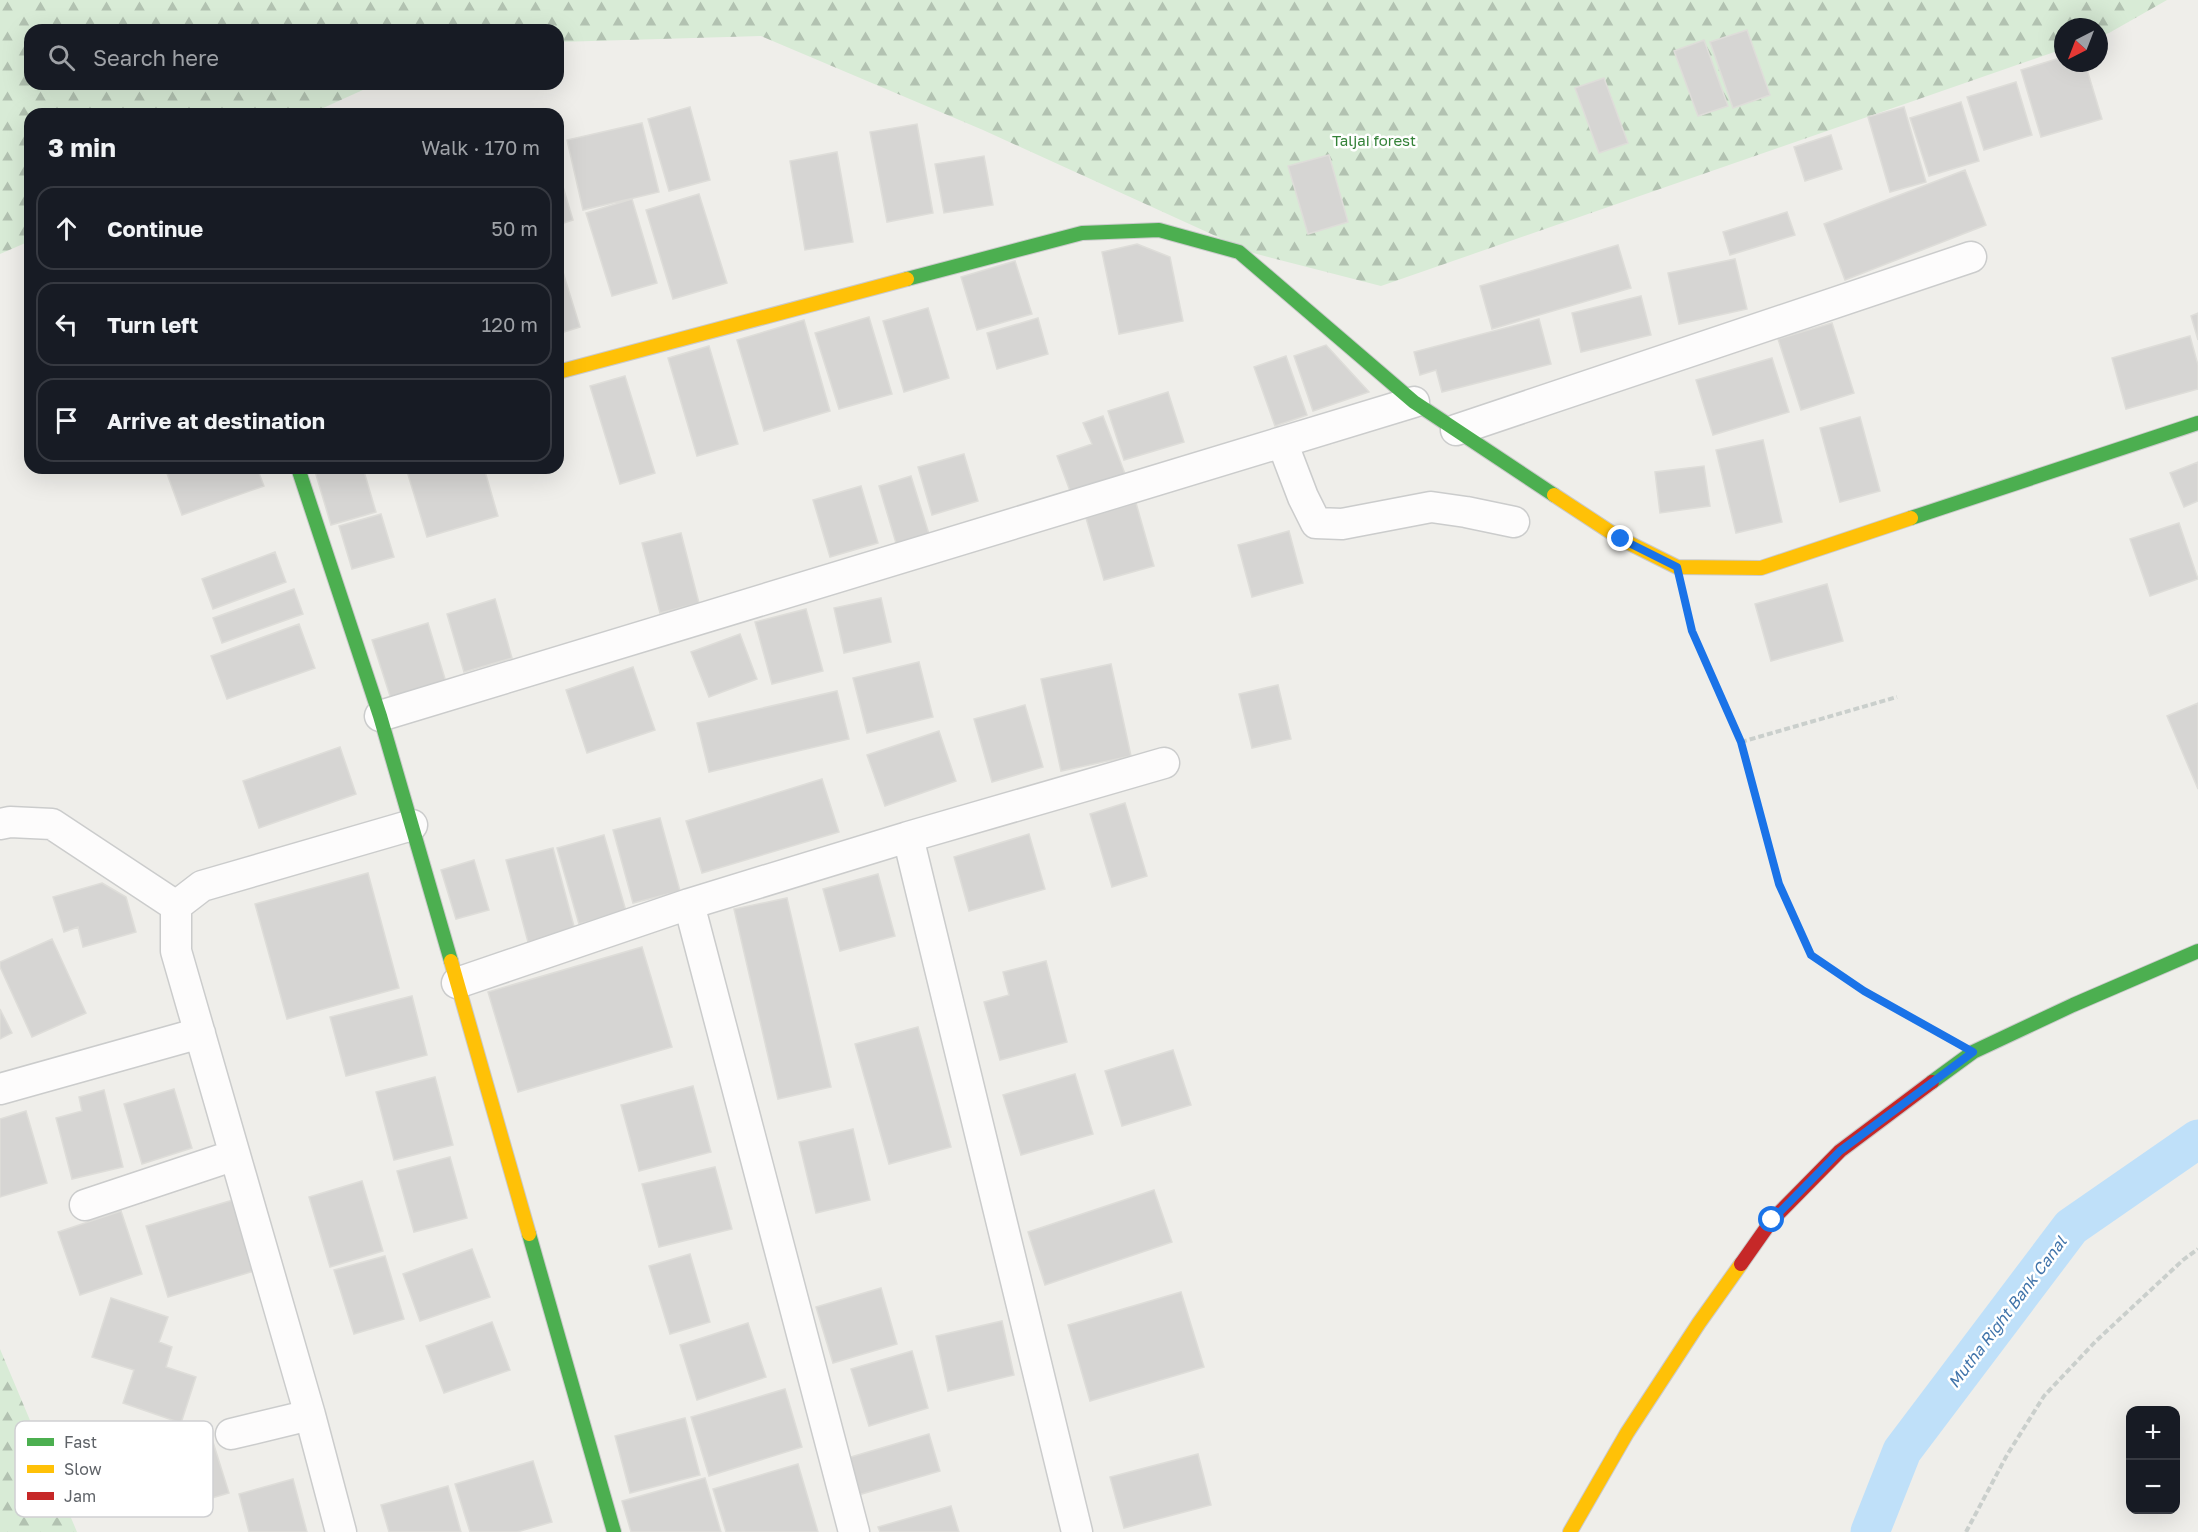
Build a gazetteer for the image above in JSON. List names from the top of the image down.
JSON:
{
  "water": ["Mutha Right Bank Canal"],
  "parks": ["Taljai forest"],
  "legend": ["Fast", "Slow", "Jam"],
  "north": "bottom left",
  "page": {
    "search": "Search here",
    "heading": ["3 min", "Walk · 170 m"],
    "list": [
      ["Continue", "50 m"],
      ["Turn left", "120 m"],
      "Arrive at destination"
    ],
    "map_buttons": ["+", "−"]
  }
}
